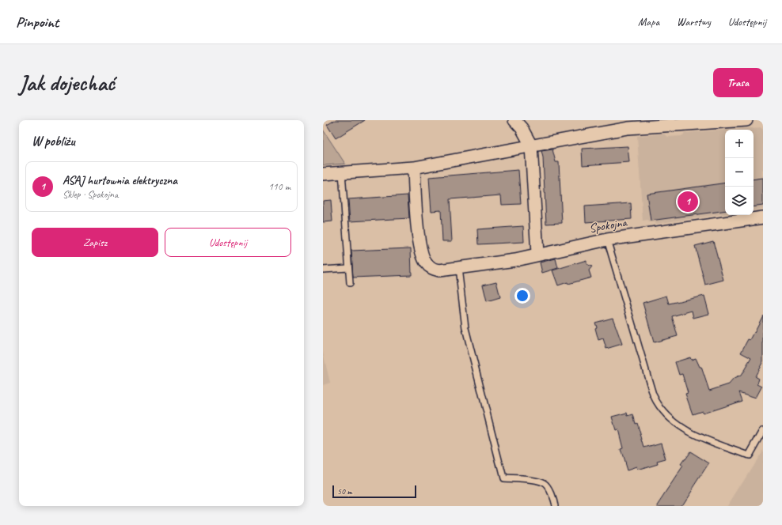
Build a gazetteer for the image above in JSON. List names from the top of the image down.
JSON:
{
  "streets": {
    "street": ["Spokojna"]
  },
  "scale_bar": "50 m",
  "page": {
    "header": "Pinpoint",
    "nav": ["Mapa", "Warstwy", "Udostępnij"],
    "buttons": [
      "Trasa",
      ["Zapisz", "Udostępnij"]
    ],
    "title": "Jak dojechać",
    "heading": "W pobliżu",
    "map_buttons": ["+", "−"],
    "list": [
      {
        "mark": "1",
        "name": "ASAJ hurtownia elektryczna",
        "note": "Sklep · Spokojna",
        "value": "110 m"
      }
    ],
    "pins": "1",
    "scale": "50 m"
  }
}
